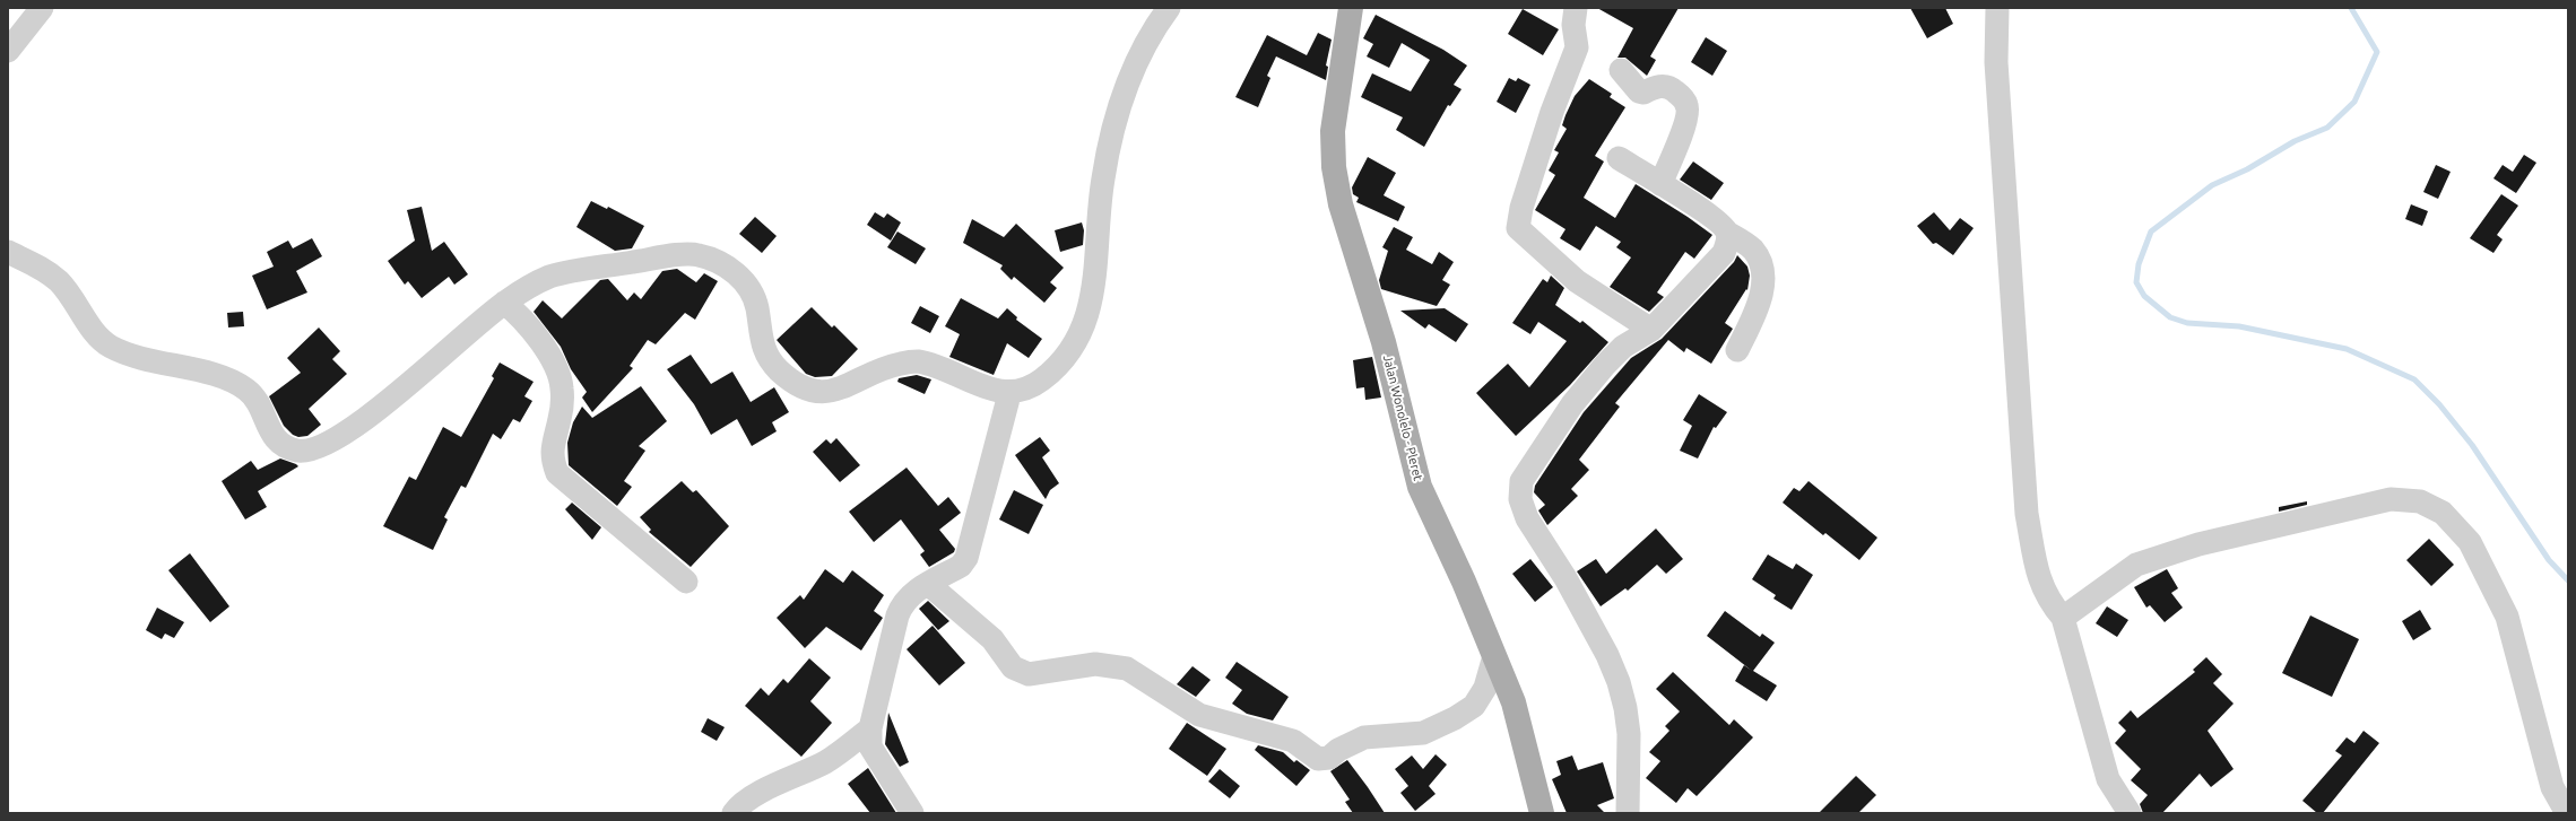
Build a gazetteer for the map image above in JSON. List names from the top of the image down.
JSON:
{
  "streets": {
    "main road": ["Jalan Wonolelo - Pleret"]
  }
}
